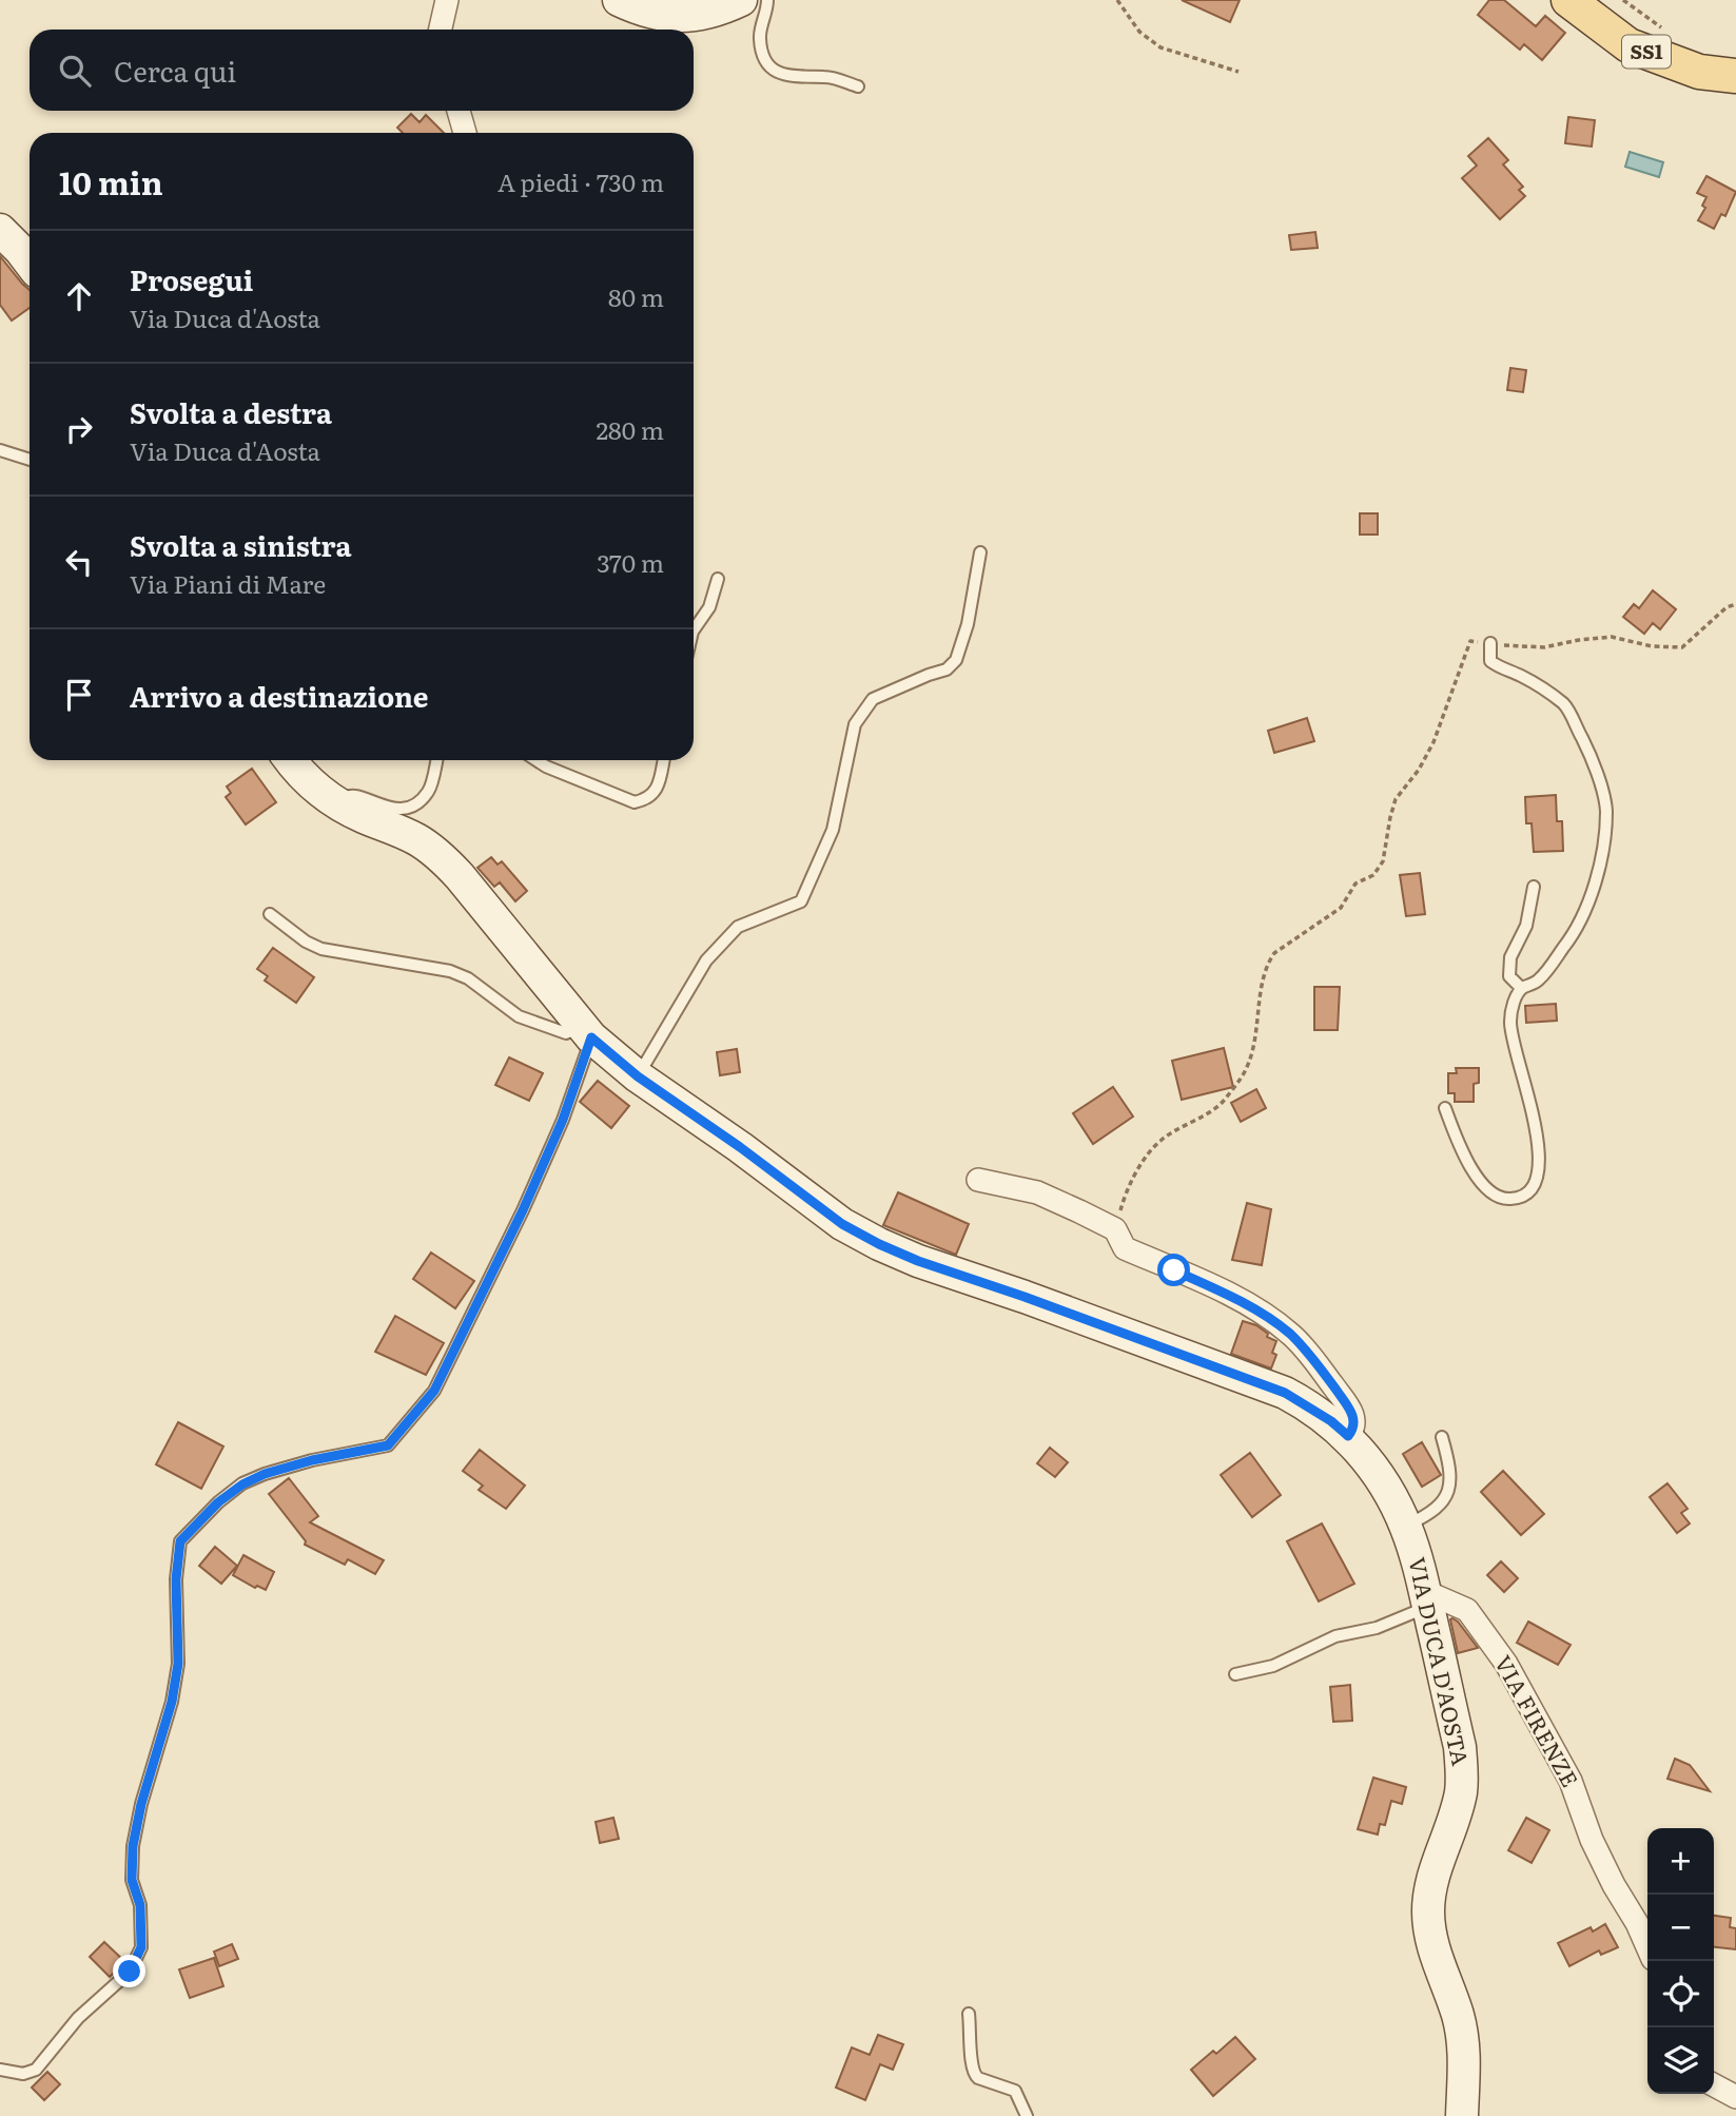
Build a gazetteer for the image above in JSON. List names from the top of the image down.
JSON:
{
  "streets": {
    "main road": ["SS1", "VIA DUCA D'AOSTA"],
    "street": ["VIA FIRENZE"]
  },
  "crossings": [
    ["VIA DUCA D'AOSTA", "VIA FIRENZE"]
  ],
  "page": {
    "search": "Cerca qui",
    "heading": ["10 min", "A piedi · 730 m"],
    "list": [
      ["Prosegui", "Via Duca d'Aosta", "80 m"],
      ["Svolta a destra", "Via Duca d'Aosta", "280 m"],
      ["Svolta a sinistra", "Via Piani di Mare", "370 m"],
      "Arrivo a destinazione"
    ],
    "map_buttons": ["+", "−"]
  }
}
